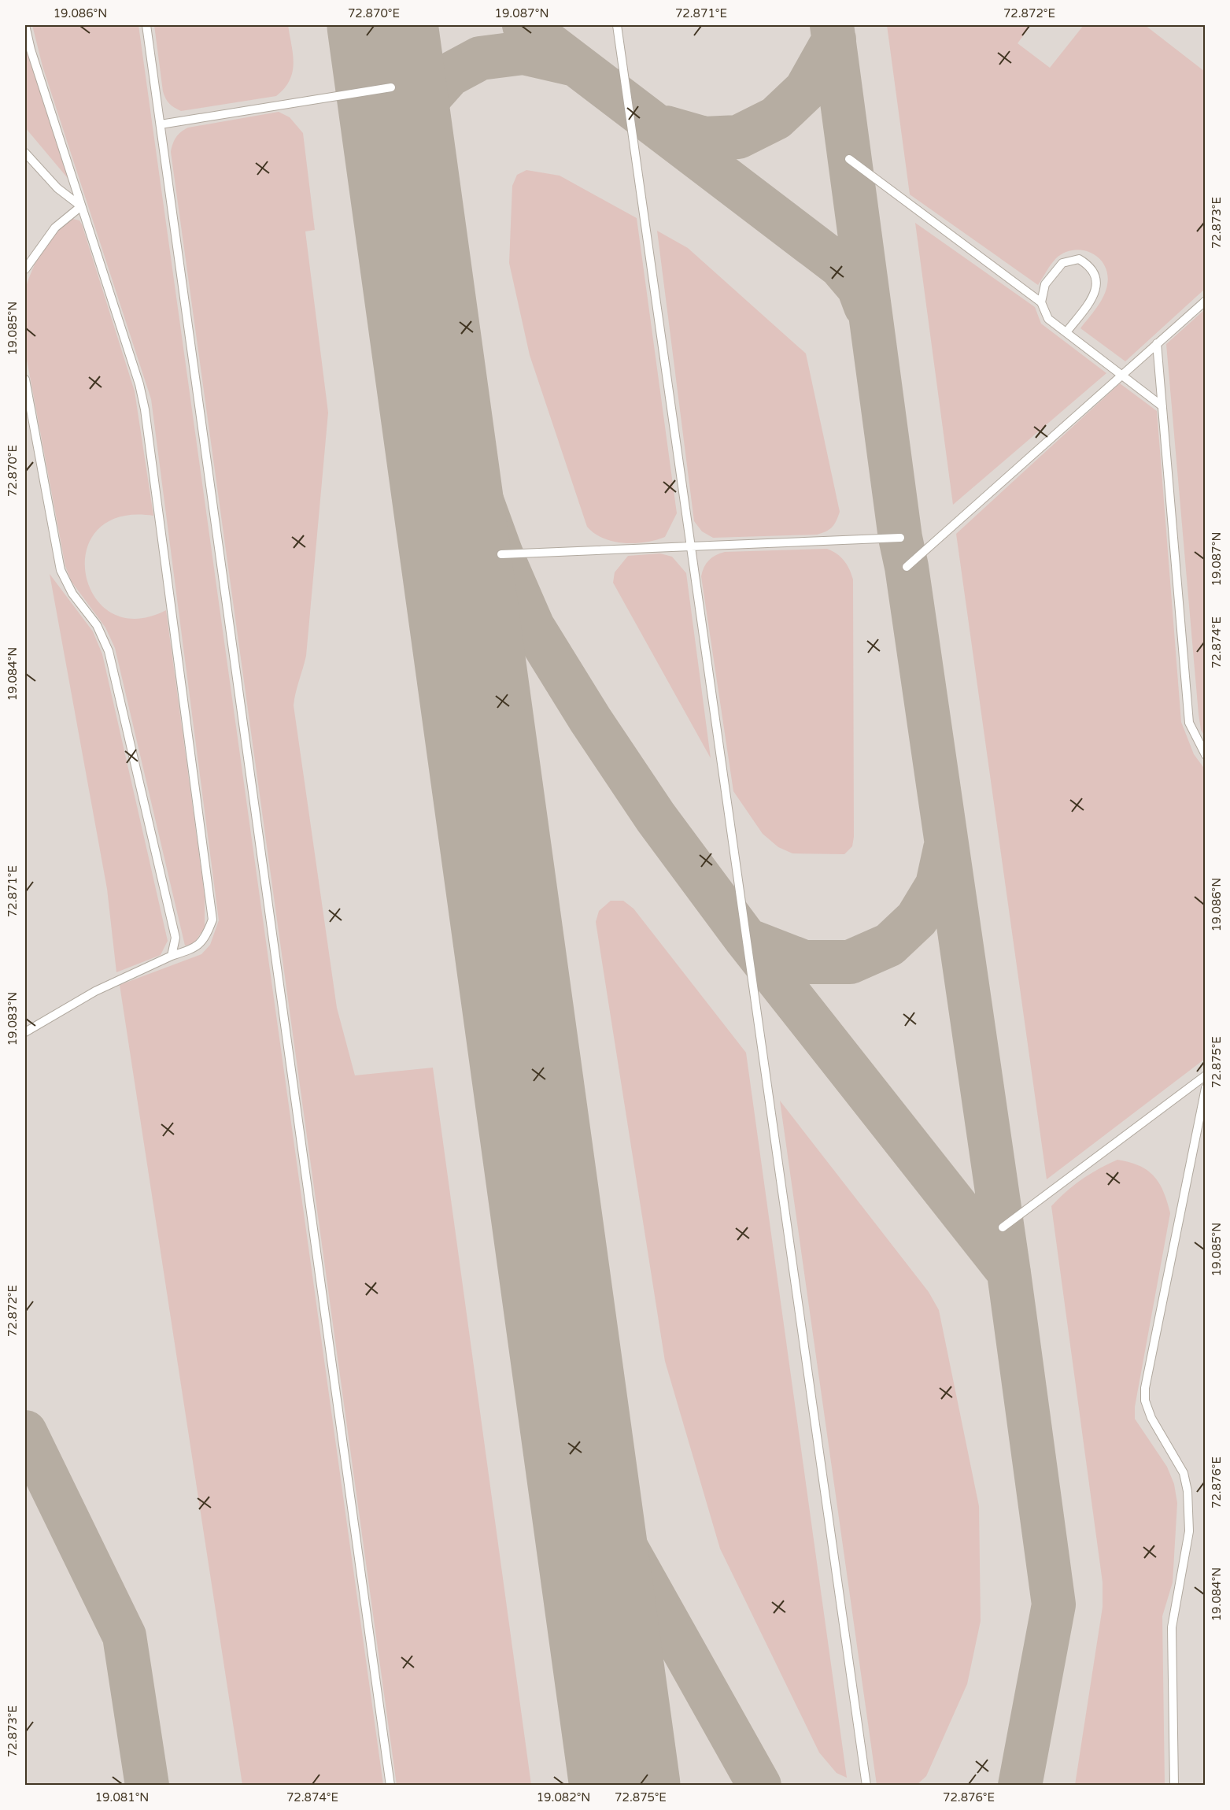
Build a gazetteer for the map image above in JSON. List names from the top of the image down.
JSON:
{
  "coordinates": [
    "19.086°N",
    "72.870°E",
    "19.087°N",
    "72.871°E",
    "72.872°E",
    "72.873°E",
    "19.085°N",
    "72.874°E",
    "19.084°N",
    "19.083°N",
    "72.875°E",
    "72.876°E",
    "19.081°N",
    "19.082°N"
  ]
}
